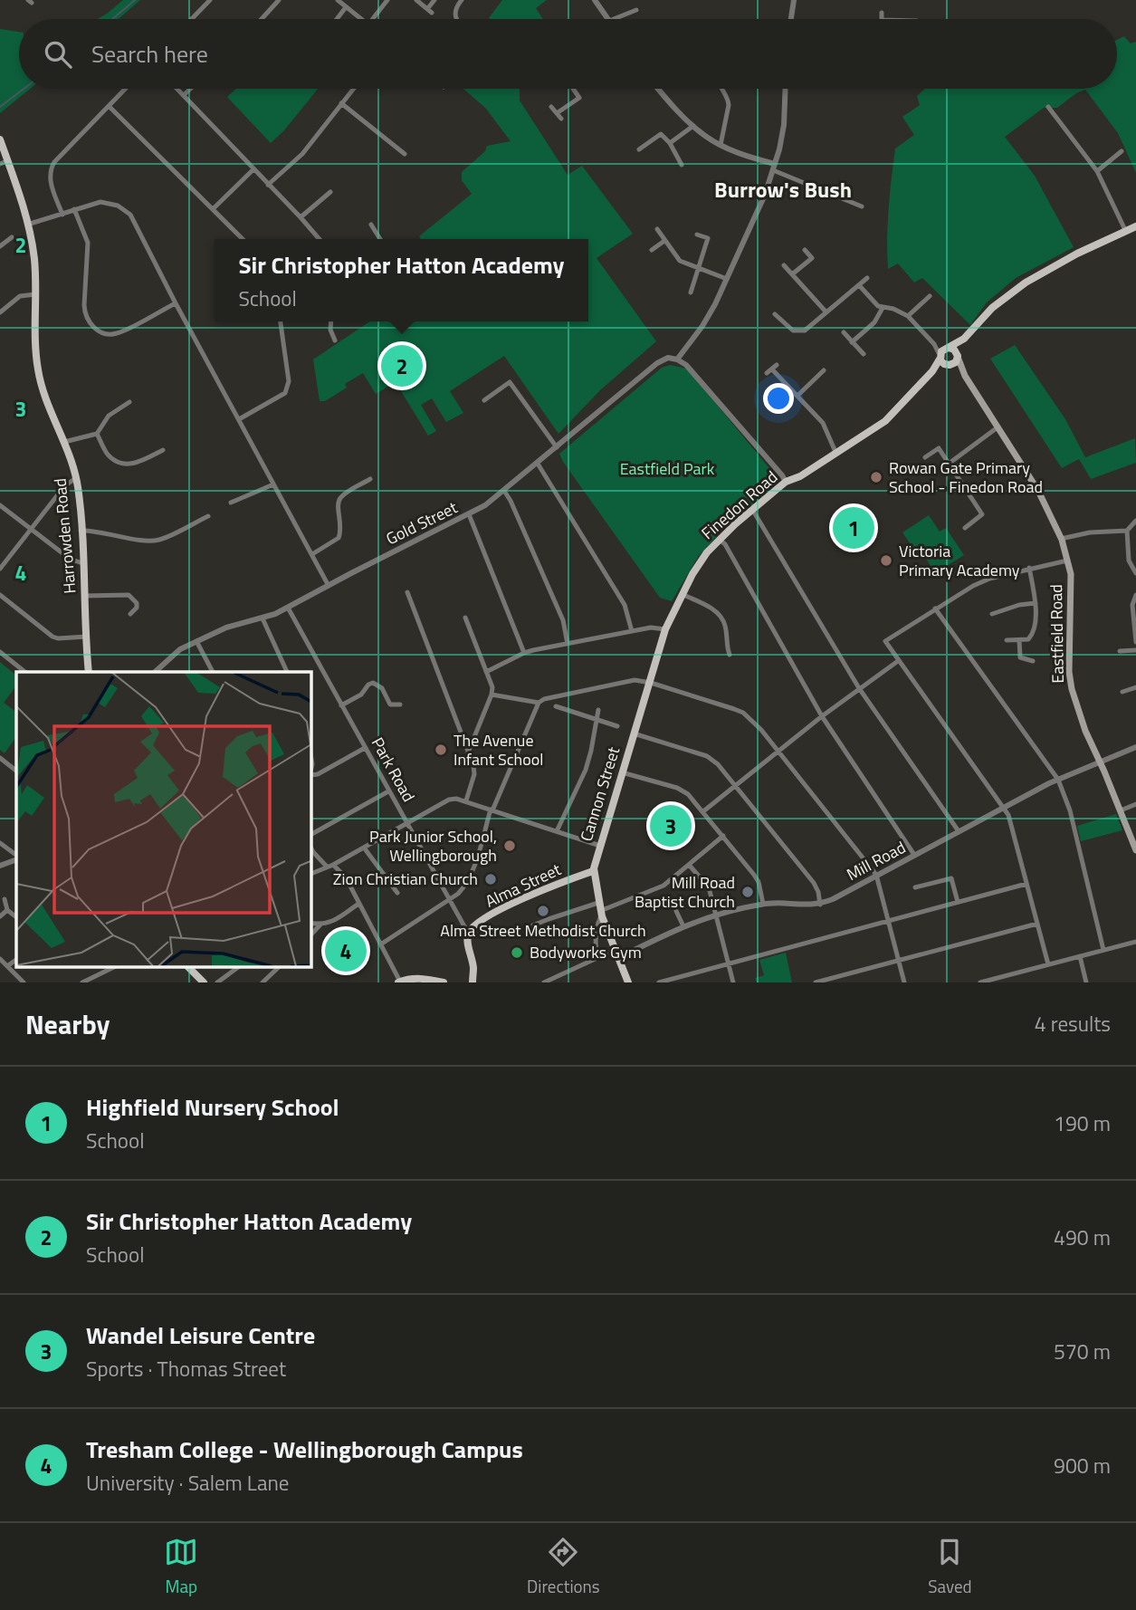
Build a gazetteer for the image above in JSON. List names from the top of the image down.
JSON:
{
  "streets": {
    "main road": [
      "Finedon Road",
      "Harrowden Road",
      "Eastfield Road",
      "Park Road",
      "Cannon Street",
      "Alma Street"
    ],
    "street": ["Gold Street", "Mill Road"]
  },
  "crossings": [
    ["Finedon Road", "Eastfield Road"],
    ["Finedon Road", "Cannon Street"],
    ["Gold Street", "Park Road"],
    ["Eastfield Road", "Mill Road"],
    ["Park Road", "Alma Street"],
    ["Cannon Street", "Mill Road"],
    ["Cannon Street", "Alma Street"]
  ],
  "districts": ["Burrow's Bush"],
  "parks": ["Eastfield Park"],
  "places": [
    "Rowan Gate Primary School - Finedon Road",
    "Victoria Primary Academy",
    "The Avenue Infant School",
    "Park Junior School, Wellingborough",
    "Zion Christian Church",
    "Mill Road Baptist Church",
    "Alma Street Methodist Church",
    "Bodyworks Gym"
  ],
  "page": {
    "search": "Search here",
    "popup": ["Sir Christopher Hatton Academy", "School"],
    "pins": [
      "2",
      "1",
      "3",
      "4"
    ],
    "heading": ["Nearby", "4 results"],
    "list": [
      {
        "mark": "1",
        "name": "Highfield Nursery School",
        "note": "School",
        "value": "190 m"
      },
      {
        "mark": "2",
        "name": "Sir Christopher Hatton Academy",
        "note": "School",
        "value": "490 m"
      },
      {
        "mark": "3",
        "name": "Wandel Leisure Centre",
        "note": "Sports · Thomas Street",
        "value": "570 m"
      },
      {
        "mark": "4",
        "name": "Tresham College - Wellingborough Campus",
        "note": "University · Salem Lane",
        "value": "900 m"
      }
    ],
    "nav": ["Map", "Directions", "Saved"]
  },
  "grid": {
    "rows": ["2", "3", "4"]
  }
}
